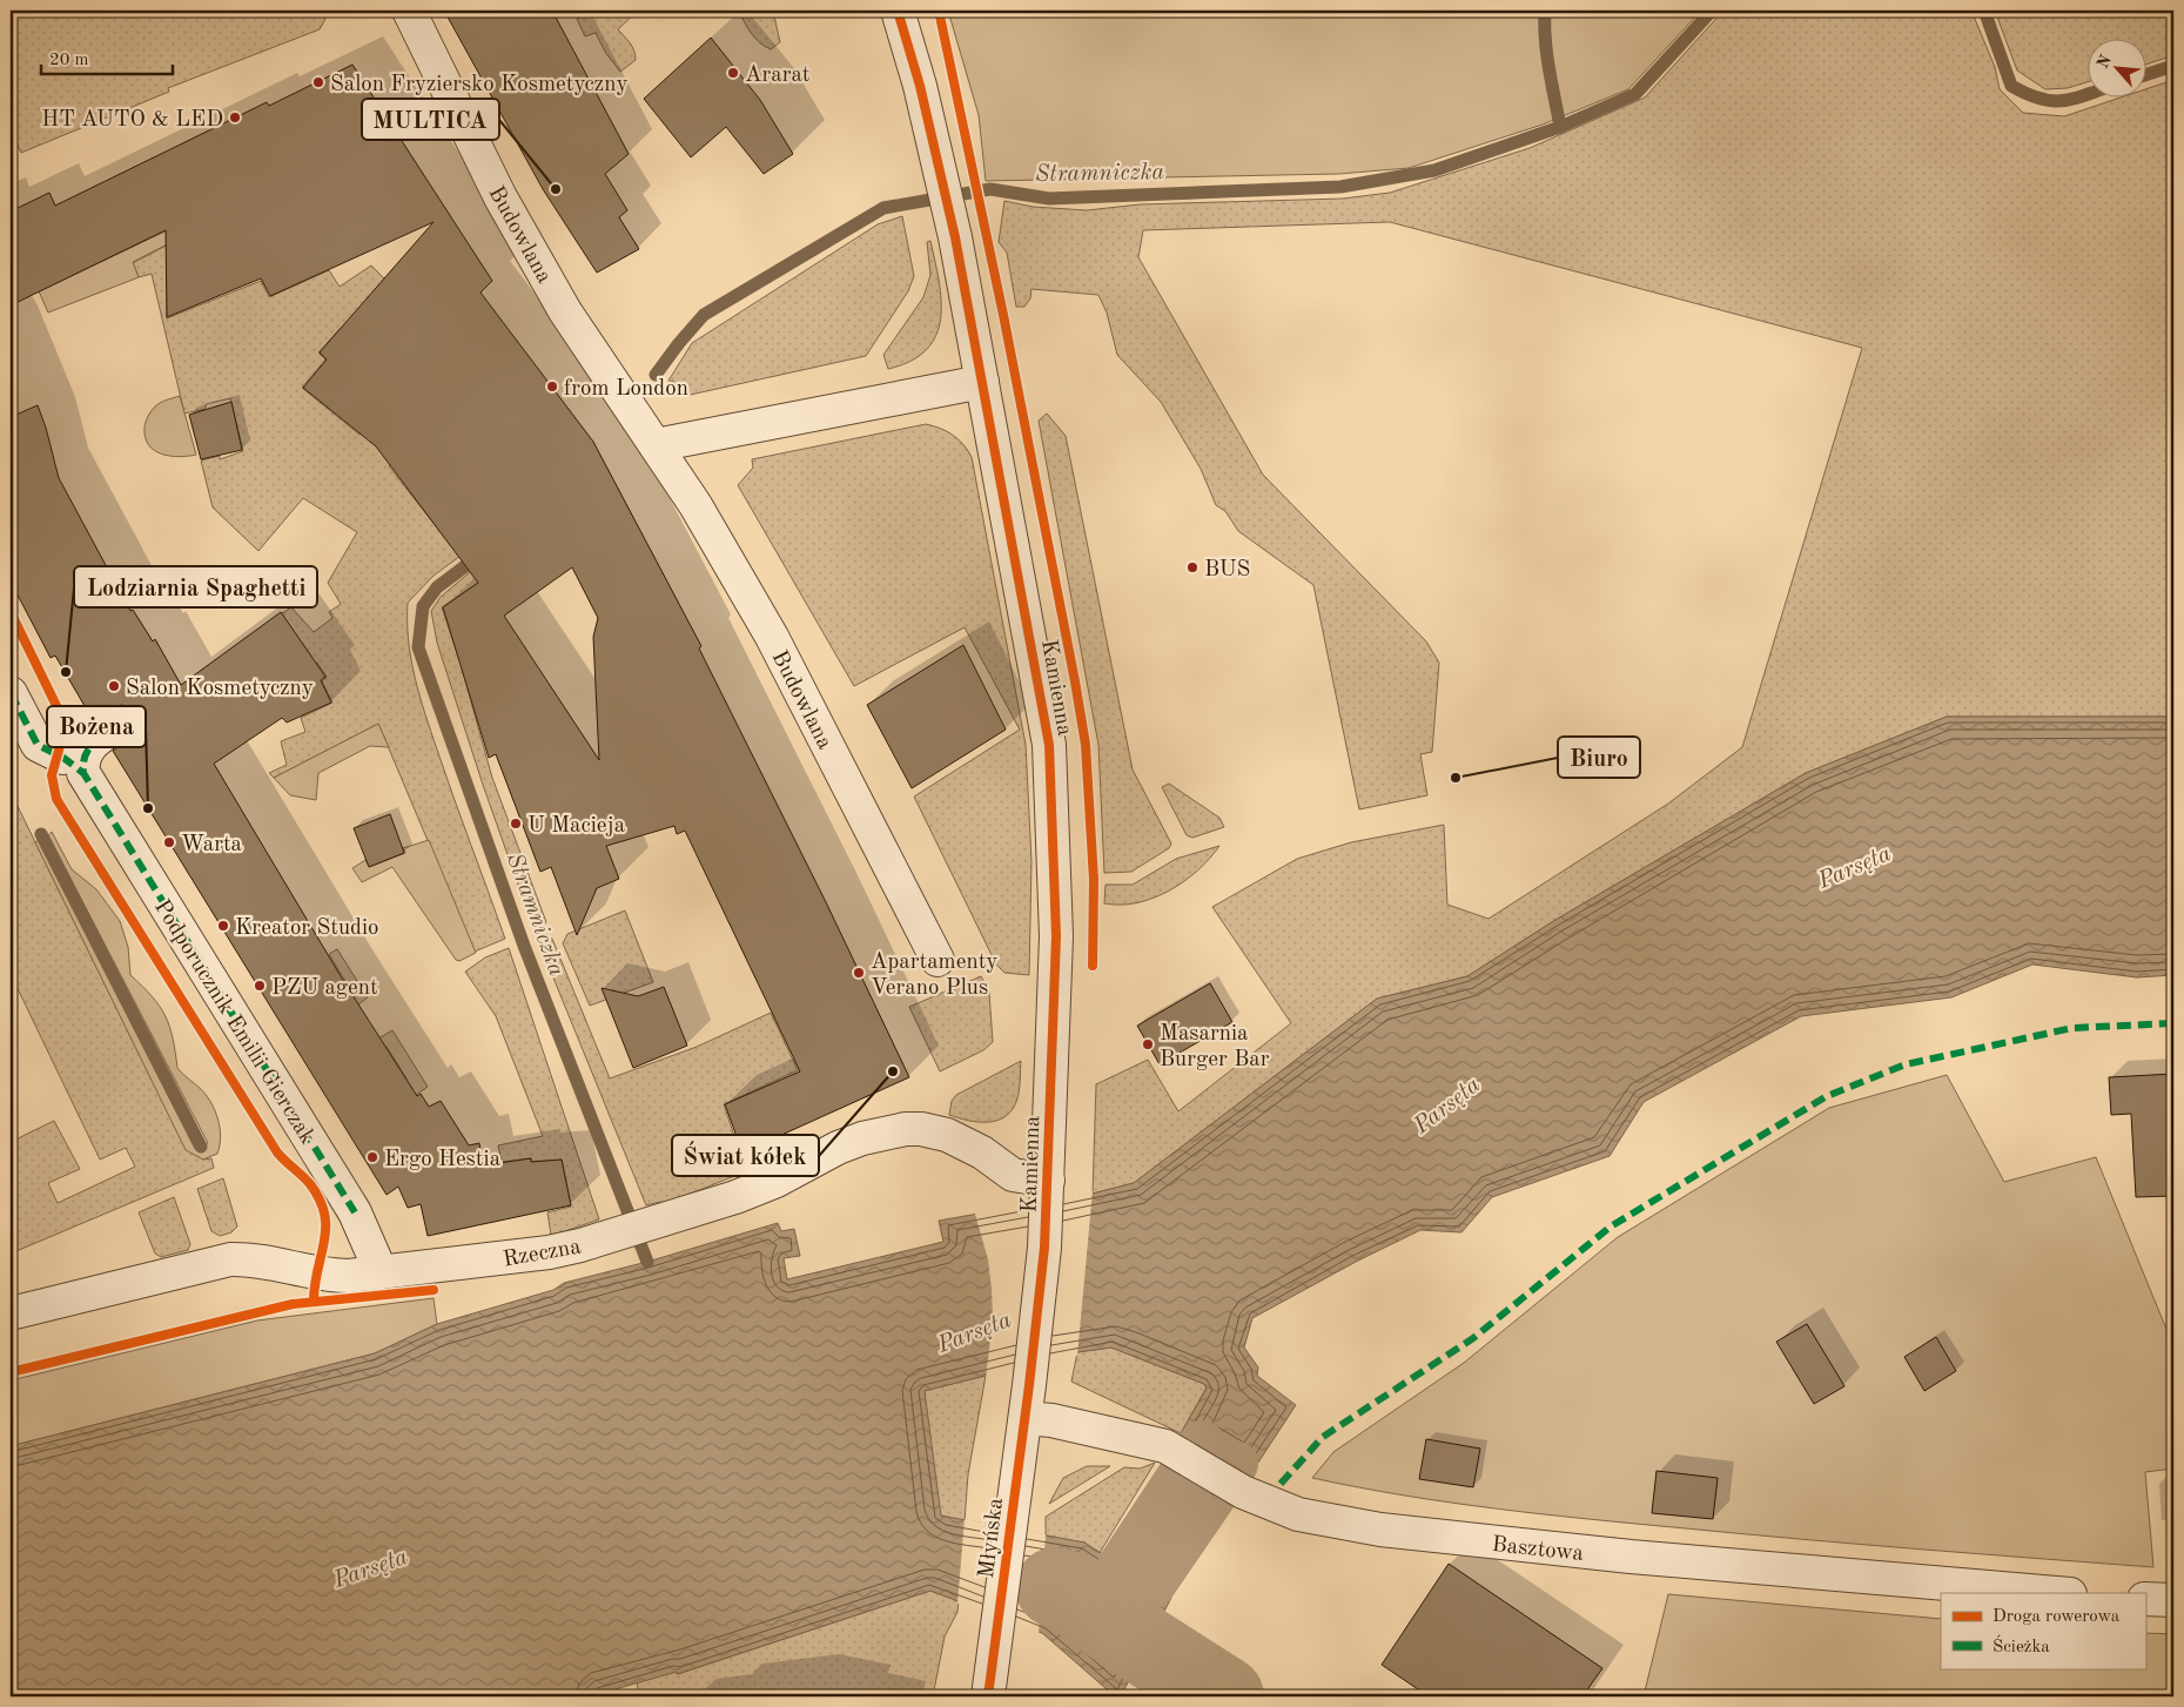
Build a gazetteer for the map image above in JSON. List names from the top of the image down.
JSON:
{
  "streets": {
    "street": [
      "Budowlana",
      "Kamienna",
      "Podporucznik Emilii Gierczak",
      "Rzeczna",
      "Młyńska",
      "Basztowa"
    ]
  },
  "crossings": [
    ["Kamienna", "Rzeczna"],
    ["Kamienna", "Młyńska"],
    ["Podporucznik Emilii Gierczak", "Rzeczna"],
    ["Młyńska", "Basztowa"]
  ],
  "water": ["Stramniczka", "Parsęta"],
  "places": [
    "Ararat",
    "Salon Fryziersko Kosmetyczny",
    "HT AUTO & LED",
    "MULTICA",
    "from London",
    "BUS",
    "Lodziarnia Spaghetti",
    "Salon Kosmetyczny",
    "Biuro",
    "Bożena",
    "U Macieja",
    "Warta",
    "Kreator Studio",
    "Apartamenty Verano Plus",
    "PZU agent",
    "Masarnia Burger Bar",
    "Świat kółek",
    "Ergo Hestia"
  ],
  "legend": ["Droga rowerowa", "Ścieżka"],
  "scale_bar": "20 m",
  "north": "top left"
}
